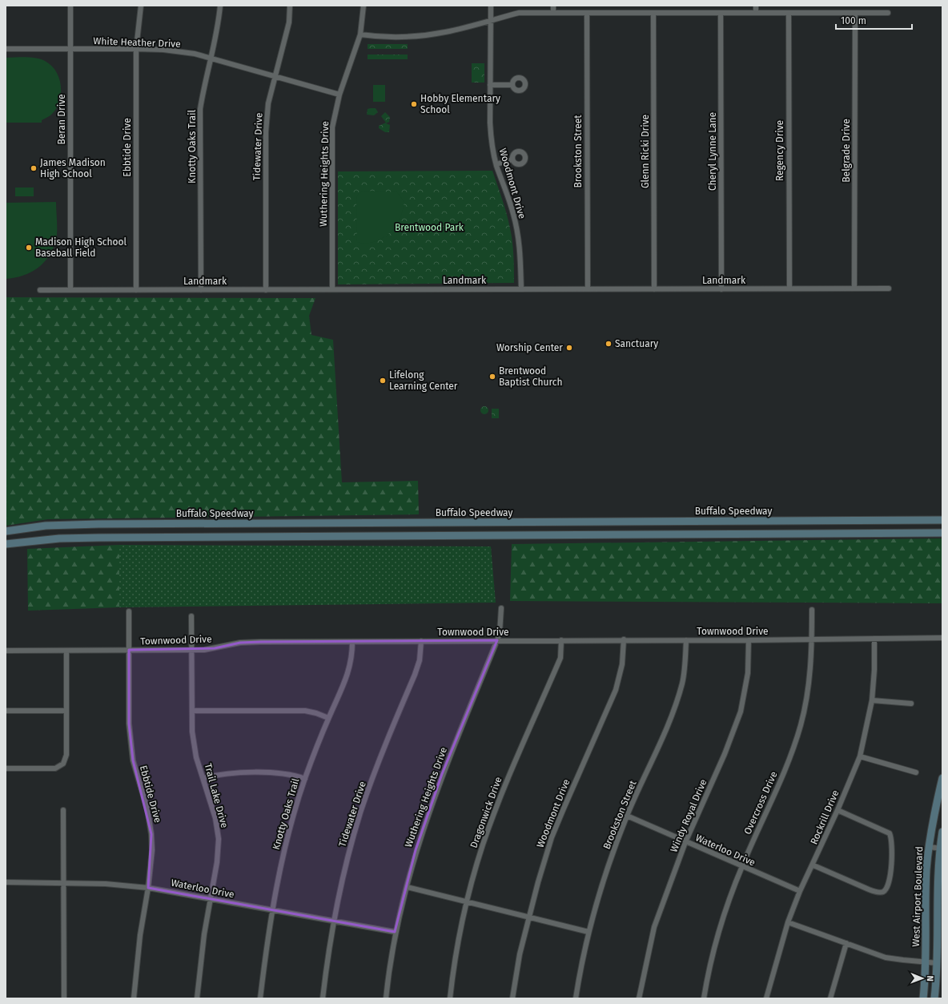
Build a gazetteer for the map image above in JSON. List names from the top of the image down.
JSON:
{
  "streets": {
    "main road": ["Buffalo Speedway", "West Airport Boulevard"],
    "street": [
      "White Heather Drive",
      "Beran Drive",
      "Knotty Oaks Trail",
      "Tidewater Drive",
      "Ebbtide Drive",
      "Regency Drive",
      "Belgrade Drive",
      "Brookston Street",
      "Glenn Ricki Drive",
      "Cheryl Lynne Lane",
      "Wuthering Heights Drive",
      "Woodmont Drive",
      "Landmark",
      "Townwood Drive",
      "Trail Lake Drive",
      "Overcross Drive",
      "Dragonwick Drive",
      "Windy Royal Drive",
      "Rockrill Drive",
      "Waterloo Drive"
    ]
  },
  "crossings": [
    ["White Heather Drive", "Beran Drive"],
    ["White Heather Drive", "Knotty Oaks Trail"],
    ["White Heather Drive", "Tidewater Drive"],
    ["White Heather Drive", "Ebbtide Drive"],
    ["White Heather Drive", "Wuthering Heights Drive"],
    ["Beran Drive", "Landmark"],
    ["Knotty Oaks Trail", "Landmark"],
    ["Knotty Oaks Trail", "Townwood Drive"],
    ["Knotty Oaks Trail", "Waterloo Drive"],
    ["Tidewater Drive", "Landmark"],
    ["Tidewater Drive", "Townwood Drive"],
    ["Tidewater Drive", "Waterloo Drive"],
    ["Ebbtide Drive", "Landmark"],
    ["Ebbtide Drive", "Townwood Drive"],
    ["Ebbtide Drive", "Waterloo Drive"],
    ["Regency Drive", "Landmark"],
    ["Belgrade Drive", "Landmark"],
    ["Brookston Street", "Landmark"],
    ["Brookston Street", "Townwood Drive"],
    ["Brookston Street", "Waterloo Drive"],
    ["Glenn Ricki Drive", "Landmark"],
    ["Cheryl Lynne Lane", "Landmark"],
    ["Wuthering Heights Drive", "Landmark"],
    ["Wuthering Heights Drive", "Townwood Drive"],
    ["Wuthering Heights Drive", "Waterloo Drive"],
    ["Woodmont Drive", "Landmark"],
    ["Woodmont Drive", "Townwood Drive"],
    ["Townwood Drive", "Trail Lake Drive"],
    ["Townwood Drive", "Overcross Drive"],
    ["Townwood Drive", "Dragonwick Drive"],
    ["Townwood Drive", "Windy Royal Drive"],
    ["Townwood Drive", "Rockrill Drive"],
    ["Trail Lake Drive", "Waterloo Drive"],
    ["Overcross Drive", "Waterloo Drive"],
    ["Windy Royal Drive", "Waterloo Drive"],
    ["Rockrill Drive", "Waterloo Drive"]
  ],
  "parks": ["Brentwood Park"],
  "places": [
    "Hobby Elementary School",
    "James Madison High School",
    "Madison High School Baseball Field",
    "Sanctuary",
    "Worship Center",
    "Brentwood Baptist Church",
    "Lifelong Learning Center"
  ],
  "scale_bar": "100 m",
  "north": "right"
}
